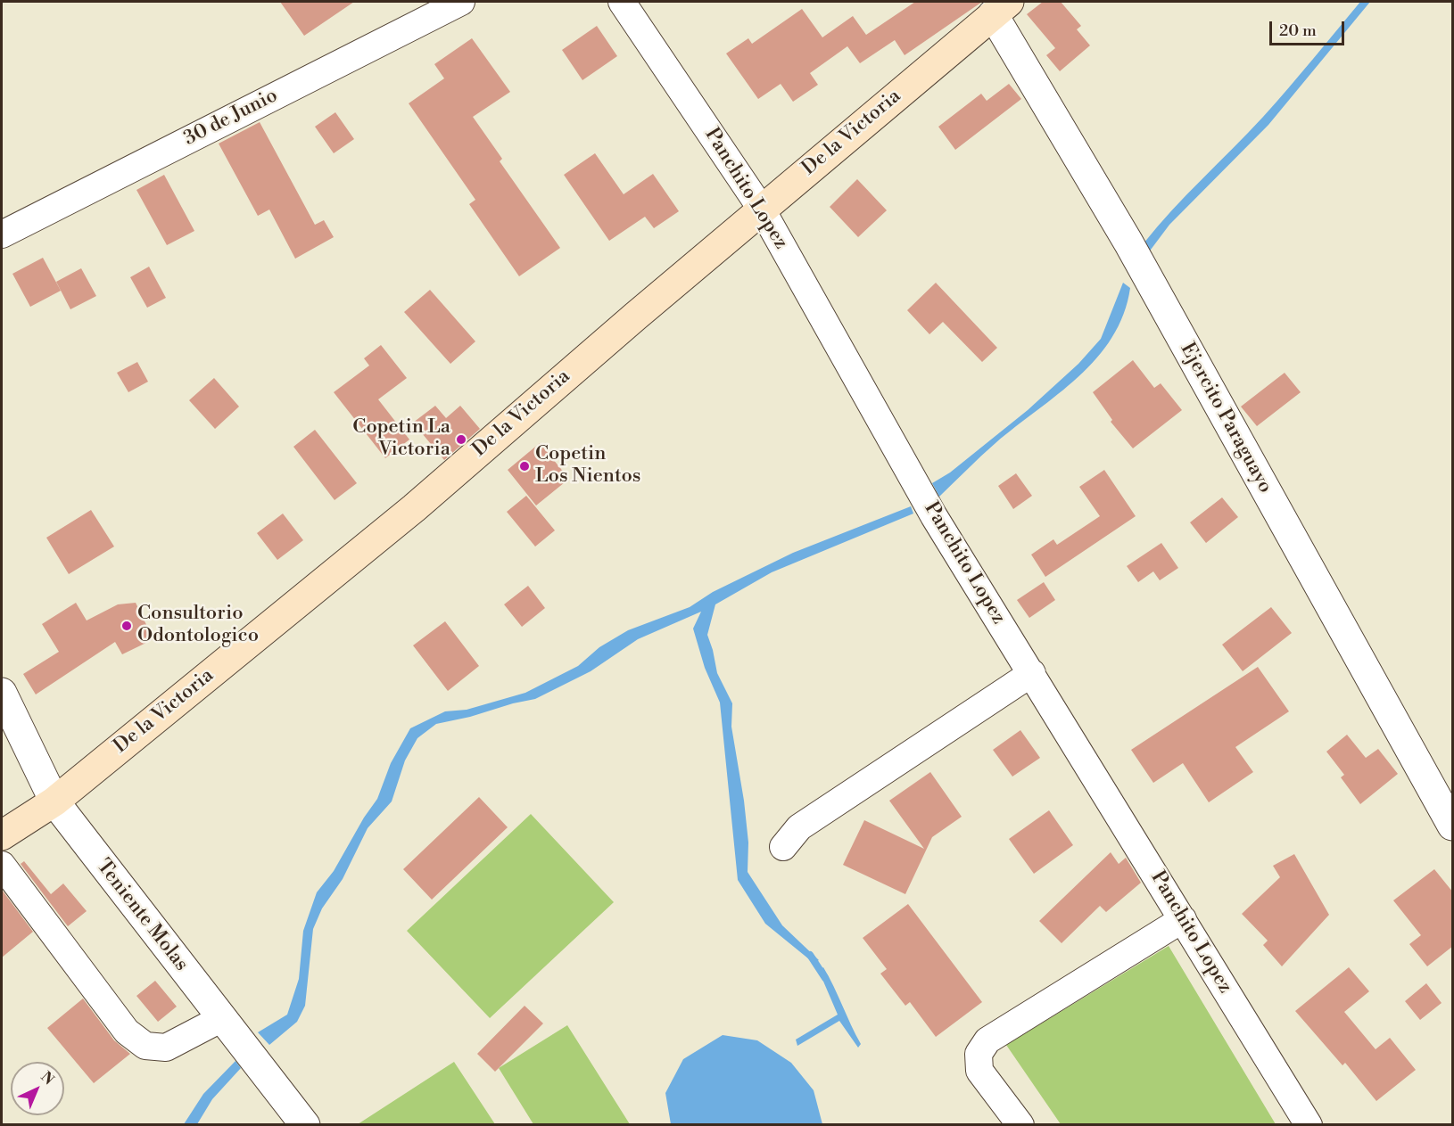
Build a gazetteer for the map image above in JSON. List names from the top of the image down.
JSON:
{
  "streets": {
    "main road": ["De la Victoria"],
    "street": [
      "30 de Junio",
      "Panchito Lopez",
      "Ejercito Paraguayo",
      "Teniente Molas"
    ]
  },
  "crossings": [
    ["De la Victoria", "Panchito Lopez"],
    ["De la Victoria", "Ejercito Paraguayo"],
    ["De la Victoria", "Teniente Molas"]
  ],
  "places": ["Copetin La Victoria", "Copetin Los Nientos", "Consultorio Odontologico"],
  "scale_bar": "20 m",
  "north": "top right"
}
